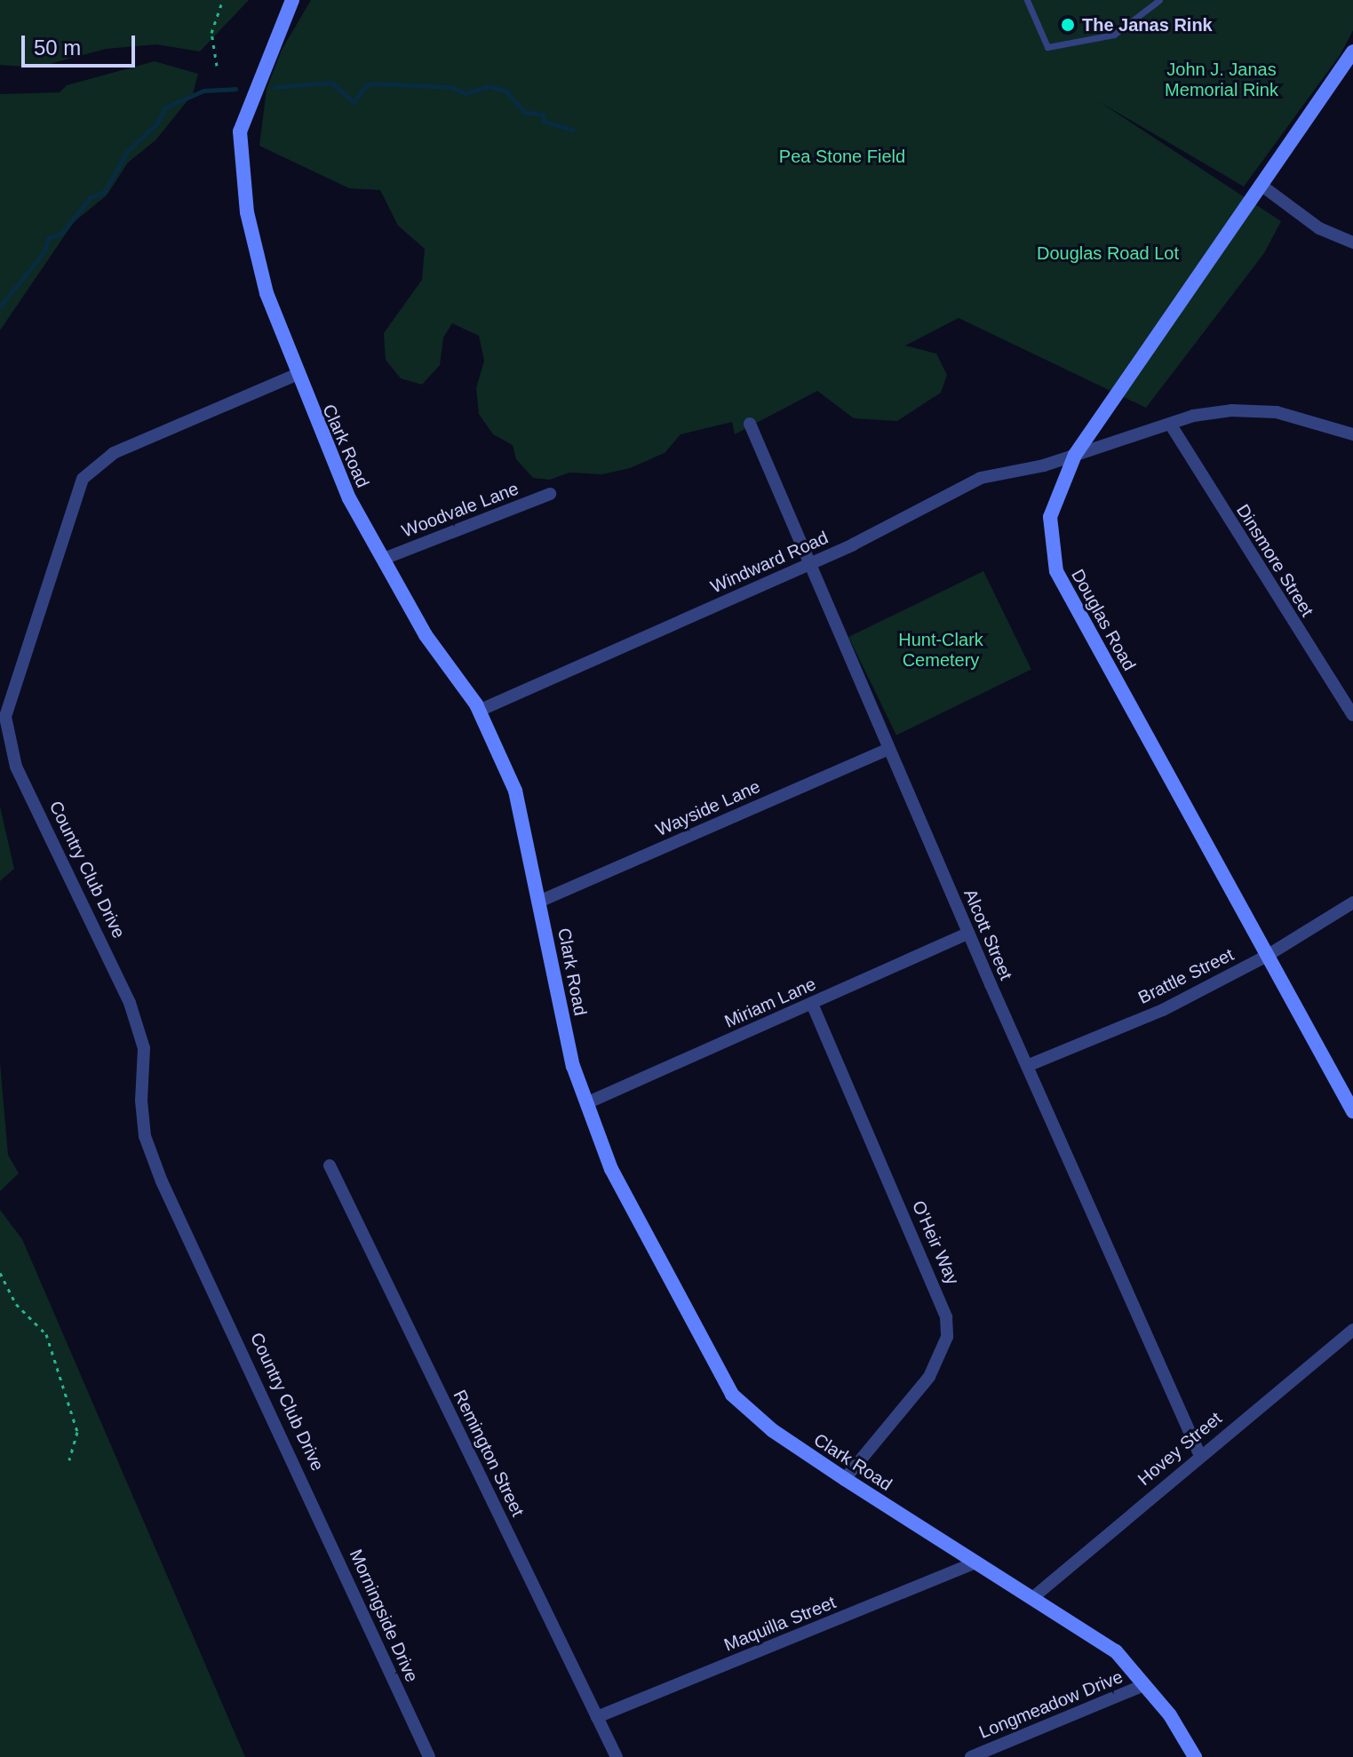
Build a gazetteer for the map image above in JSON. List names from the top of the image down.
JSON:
{
  "streets": {
    "street": [
      "Clark Road",
      "Woodvale Lane",
      "Dinsmore Street",
      "Windward Road",
      "Douglas Road",
      "Wayside Lane",
      "Country Club Drive",
      "Alcott Street",
      "Brattle Street",
      "Miriam Lane",
      "O'Heir Way",
      "Hovey Street",
      "Remington Street",
      "Morningside Drive",
      "Maquilla Street",
      "Longmeadow Drive"
    ]
  },
  "crossings": [
    ["Clark Road", "Woodvale Lane"],
    ["Clark Road", "Windward Road"],
    ["Clark Road", "Wayside Lane"],
    ["Clark Road", "Country Club Drive"],
    ["Clark Road", "Miriam Lane"],
    ["Clark Road", "O'Heir Way"],
    ["Clark Road", "Hovey Street"],
    ["Clark Road", "Maquilla Street"],
    ["Clark Road", "Longmeadow Drive"],
    ["Dinsmore Street", "Windward Road"],
    ["Windward Road", "Douglas Road"],
    ["Windward Road", "Alcott Street"],
    ["Douglas Road", "Brattle Street"],
    ["Wayside Lane", "Alcott Street"],
    ["Country Club Drive", "Morningside Drive"],
    ["Alcott Street", "Brattle Street"],
    ["Alcott Street", "Miriam Lane"],
    ["Alcott Street", "Hovey Street"],
    ["Miriam Lane", "O'Heir Way"],
    ["Remington Street", "Maquilla Street"]
  ],
  "parks": [
    "John J. Janas Memorial Rink",
    "Pea Stone Field",
    "Douglas Road Lot",
    "Hunt-Clark Cemetery"
  ],
  "places": ["The Janas Rink"],
  "scale_bar": "50 m"
}
